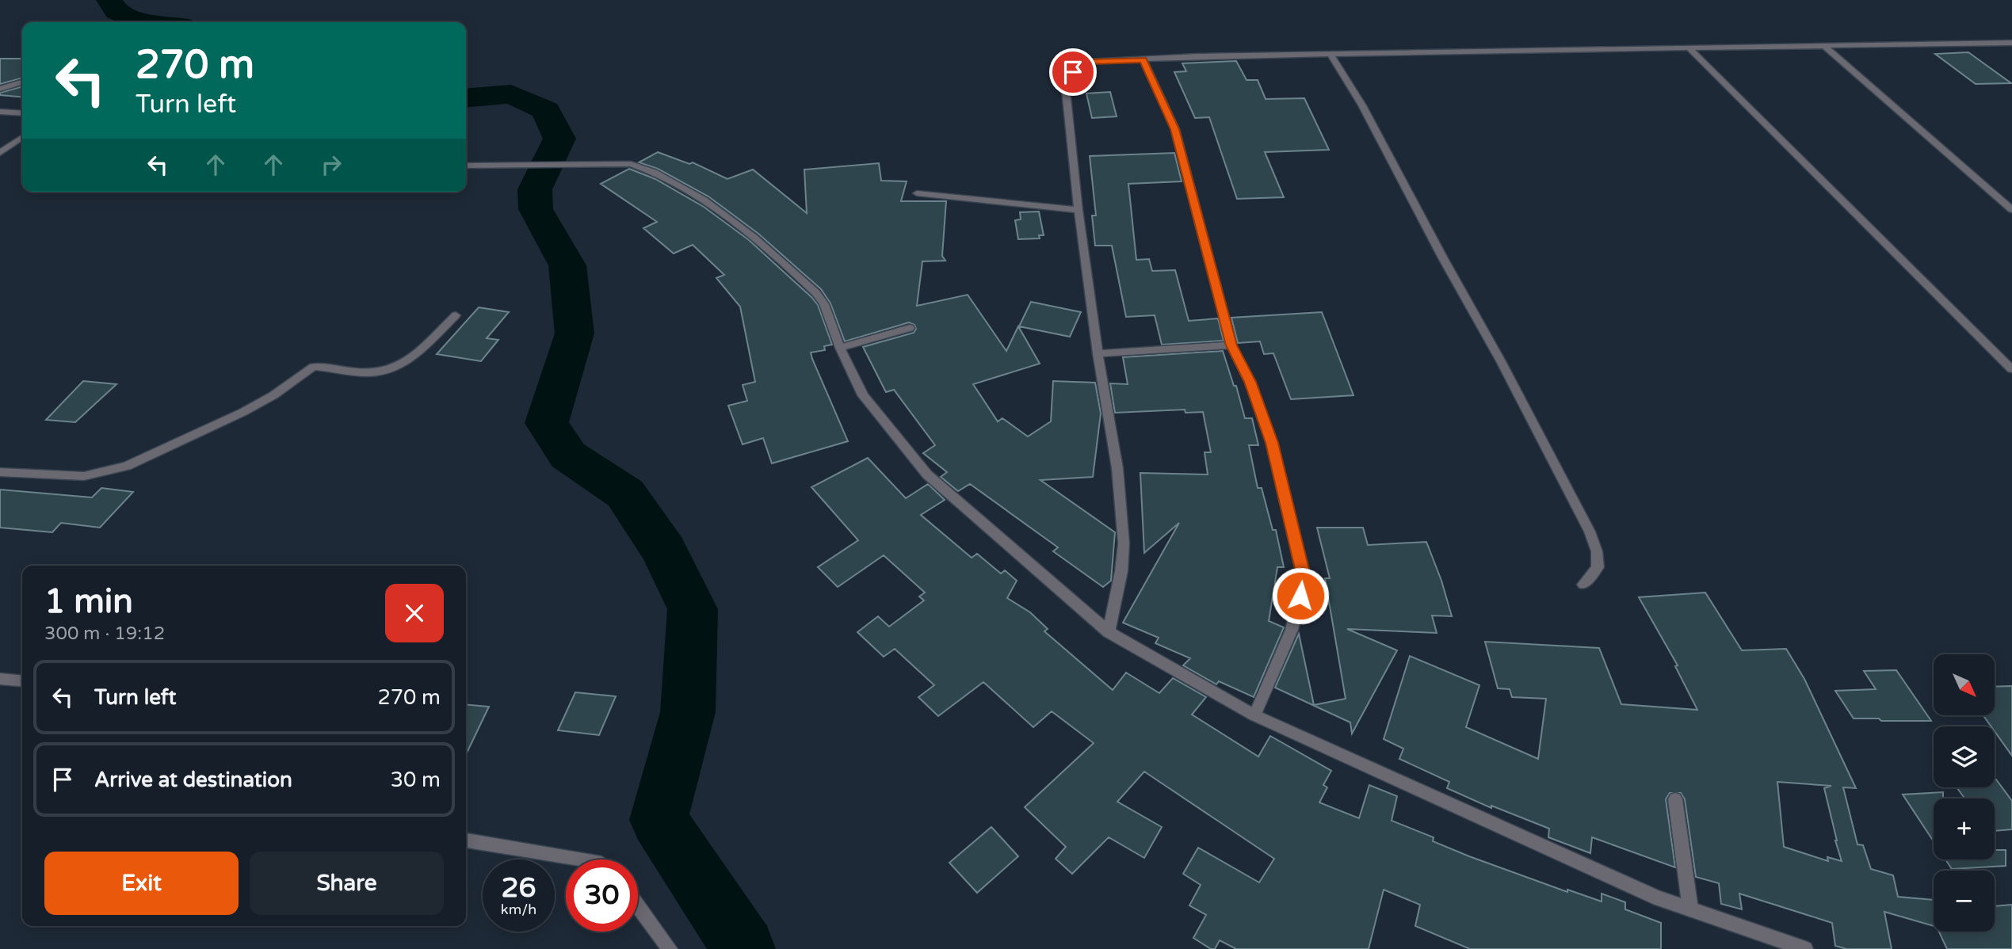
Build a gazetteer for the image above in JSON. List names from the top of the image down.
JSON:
{
  "north": "bottom right",
  "page": {
    "turn": ["270 m", "Turn left"],
    "heading": ["1 min", "300 m · 19:12"],
    "map_buttons": ["+", "−"],
    "list": [
      {
        "name": "Turn left",
        "value": "270 m"
      },
      {
        "name": "Arrive at destination",
        "value": "30 m"
      }
    ],
    "buttons": ["Exit", "Share"],
    "speed": "26 km/h",
    "limit": "30"
  }
}
